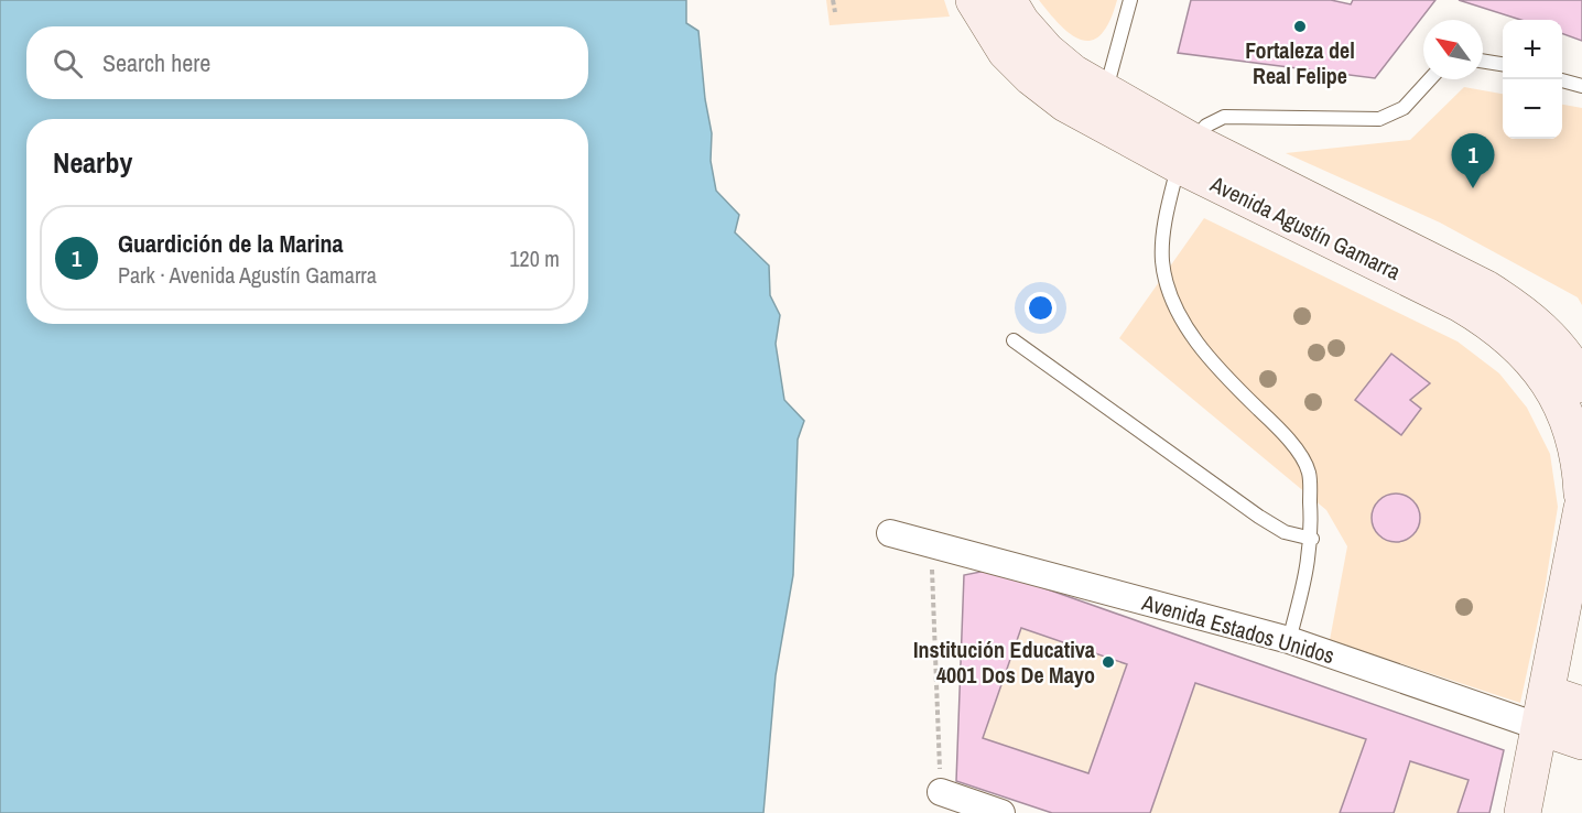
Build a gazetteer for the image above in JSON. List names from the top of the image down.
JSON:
{
  "streets": {
    "main road": ["Avenida Agustín Gamarra"],
    "street": ["Avenida Estados Unidos"]
  },
  "places": ["Fortaleza del Real Felipe", "Institución Educativa 4001 Dos De Mayo"],
  "north": "top left",
  "page": {
    "map_buttons": ["+", "−"],
    "search": "Search here",
    "heading": "Nearby",
    "pins": "1",
    "list": [
      {
        "mark": "1",
        "name": "Guardición de la Marina",
        "note": "Park · Avenida Agustín Gamarra",
        "value": "120 m"
      }
    ]
  }
}
